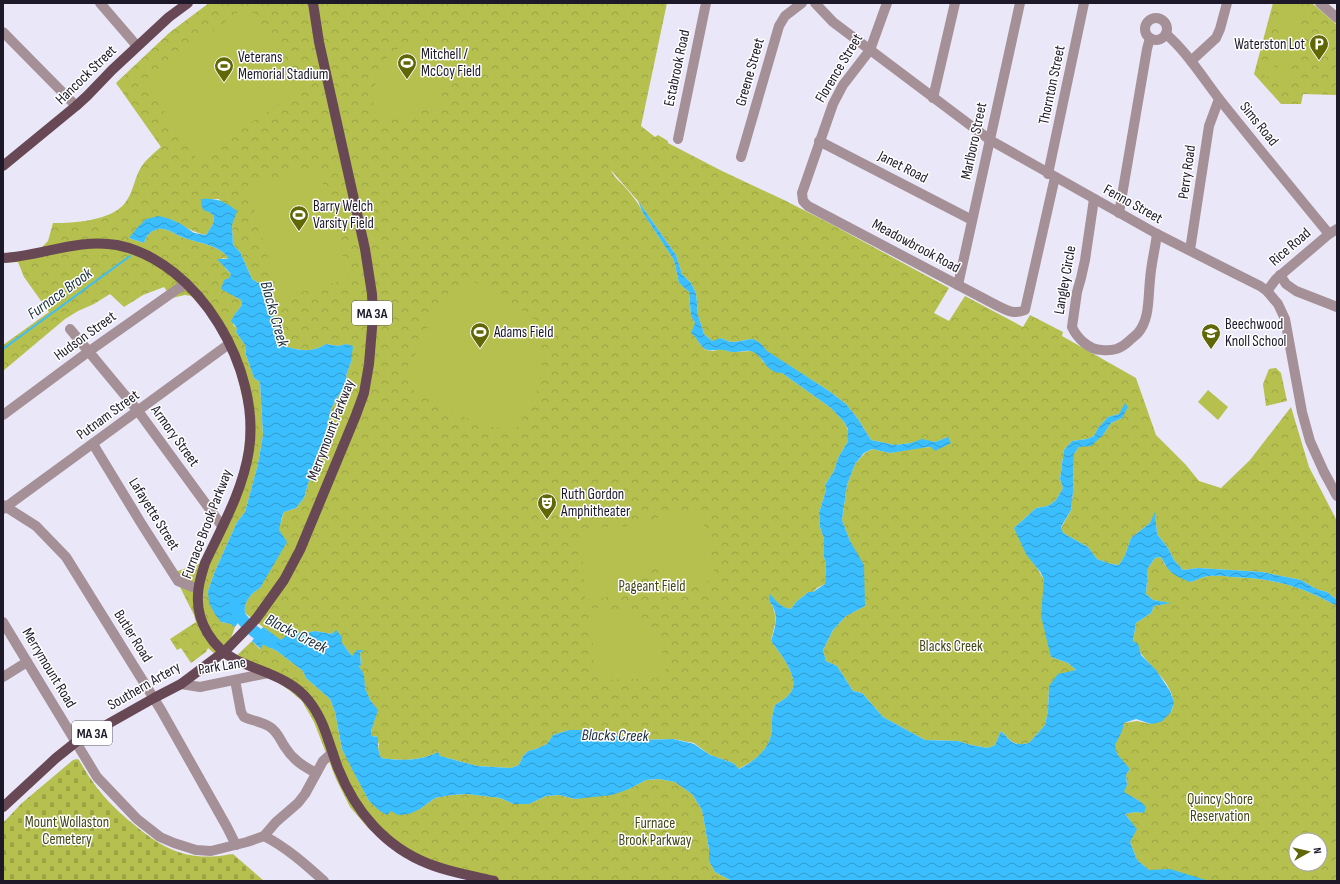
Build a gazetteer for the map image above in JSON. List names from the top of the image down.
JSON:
{
  "streets": {
    "main road": [
      "Hancock Street",
      "MA 3A",
      "Merrymount Parkway",
      "Furnace Brook Parkway",
      "Southern Artery"
    ],
    "street": [
      "Estabrook Road",
      "Florence Street",
      "Greene Street",
      "Thornton Street",
      "Sims Road",
      "Marlboro Street",
      "Janet Road",
      "Perry Road",
      "Fenno Street",
      "Meadowbrook Road",
      "Rice Road",
      "Langley Circle",
      "Hudson Street",
      "Putnam Street",
      "Armory Street",
      "Lafayette Street",
      "Butler Road",
      "Park Lane",
      "Merrymount Road"
    ]
  },
  "crossings": [
    ["Florence Street", "Janet Road"],
    ["Florence Street", "Fenno Street"],
    ["Florence Street", "Meadowbrook Road"],
    ["Thornton Street", "Fenno Street"],
    ["Thornton Street", "Meadowbrook Road"],
    ["Sims Road", "Perry Road"],
    ["Sims Road", "Fenno Street"],
    ["Sims Road", "Rice Road"],
    ["Marlboro Street", "Janet Road"],
    ["Marlboro Street", "Fenno Street"],
    ["Marlboro Street", "Meadowbrook Road"],
    ["Perry Road", "Fenno Street"],
    ["Fenno Street", "Rice Road"],
    ["Fenno Street", "Langley Circle"],
    ["Hudson Street", "Armory Street"],
    ["Hudson Street", "Furnace Brook Parkway"],
    ["Putnam Street", "Armory Street"],
    ["Putnam Street", "Lafayette Street"],
    ["Putnam Street", "Furnace Brook Parkway"],
    ["Putnam Street", "Butler Road"],
    ["Merrymount Parkway", "Furnace Brook Parkway"],
    ["Merrymount Parkway", "Southern Artery"],
    ["Armory Street", "Furnace Brook Parkway"],
    ["Lafayette Street", "Furnace Brook Parkway"],
    ["Furnace Brook Parkway", "Park Lane"],
    ["Furnace Brook Parkway", "Merrymount Road"],
    ["Furnace Brook Parkway", "Southern Artery"],
    ["Butler Road", "Merrymount Road"],
    ["Butler Road", "Southern Artery"],
    ["Park Lane", "Southern Artery"],
    ["Merrymount Road", "Southern Artery"]
  ],
  "water": ["Furnace Brook", "Blacks Creek"],
  "parks": [
    "Pageant Field",
    "Blacks Creek",
    "Quincy Shore Reservation",
    "Mount Wollaston Cemetery",
    "Furnace Brook Parkway"
  ],
  "places": {
    "parking": ["Waterston Lot"],
    "sports": [
      "Mitchell / McCoy Field",
      "Veterans Memorial Stadium",
      "Barry Welch Varsity Field",
      "Adams Field"
    ],
    "school or university": ["Beechwood Knoll School"],
    "theatre": ["Ruth Gordon Amphitheater"]
  },
  "north": "right"
}
